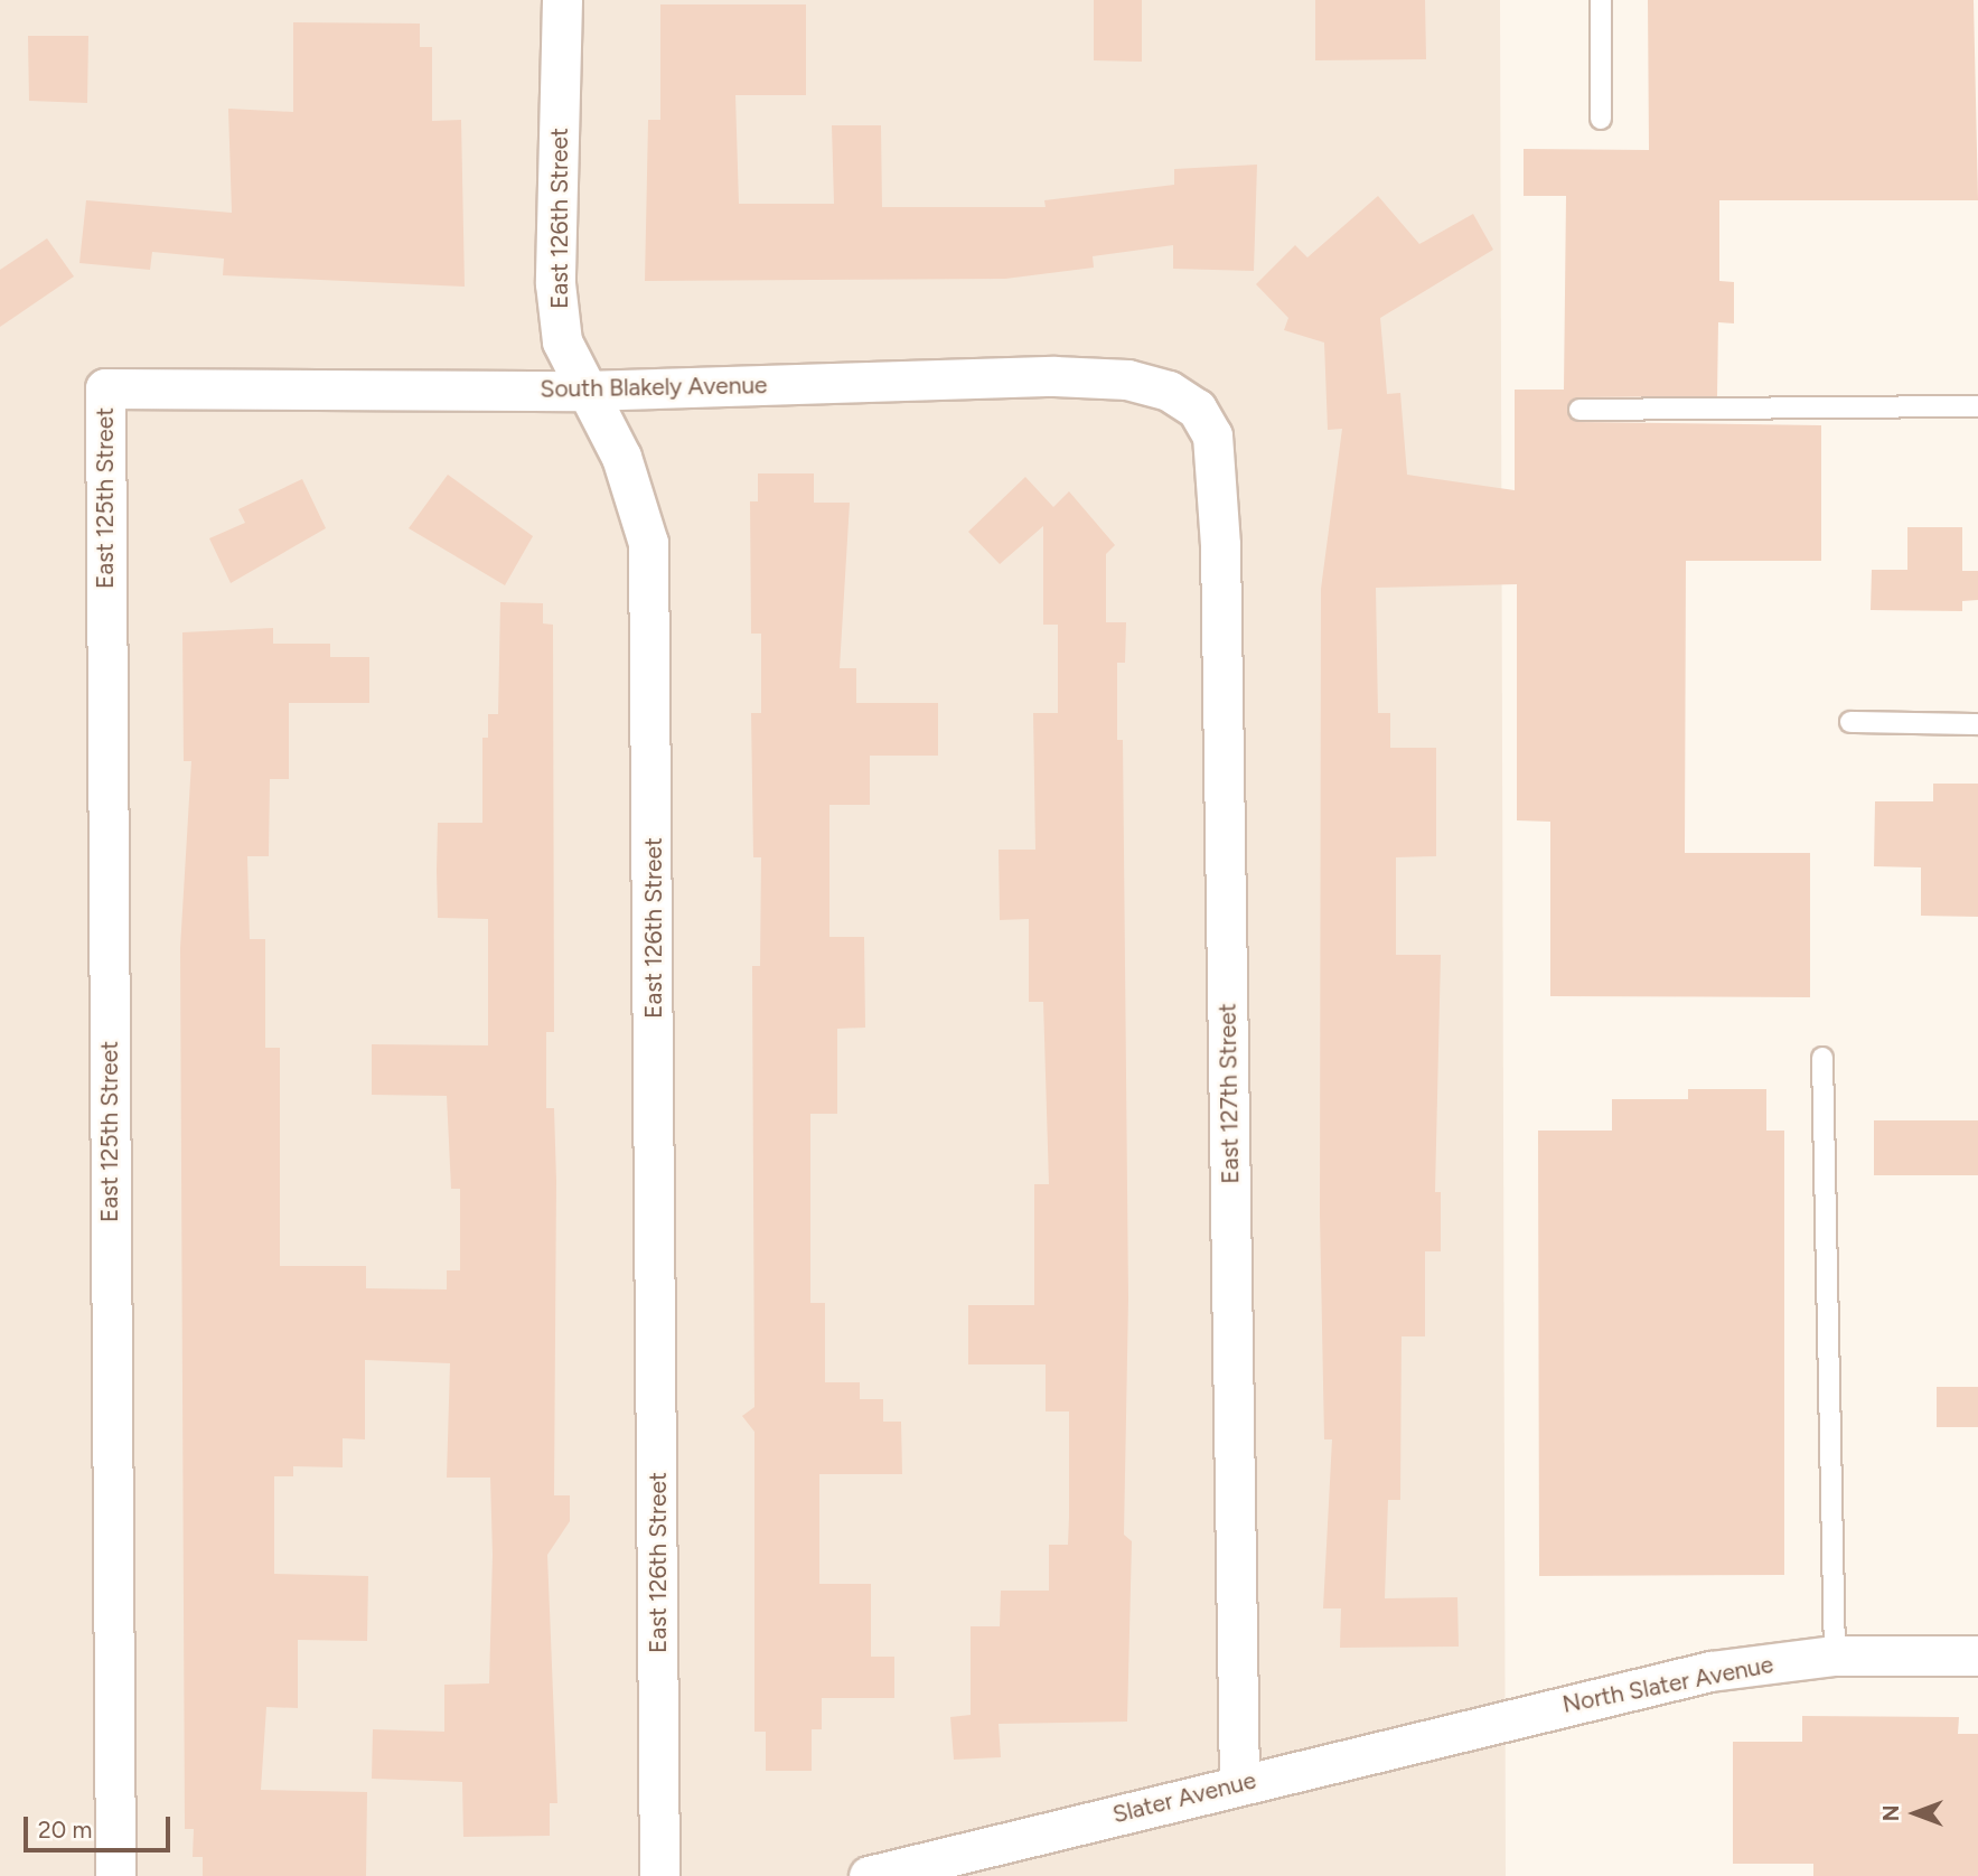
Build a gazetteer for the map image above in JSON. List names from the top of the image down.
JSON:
{
  "streets": {
    "street": [
      "East 126th Street",
      "South Blakely Avenue",
      "East 125th Street",
      "East 127th Street",
      "North Slater Avenue",
      "Slater Avenue"
    ]
  },
  "crossings": [
    ["East 126th Street", "South Blakely Avenue"],
    ["South Blakely Avenue", "East 125th Street"],
    ["South Blakely Avenue", "East 127th Street"],
    ["East 127th Street", "Slater Avenue"],
    ["North Slater Avenue", "Slater Avenue"]
  ],
  "scale_bar": "20 m",
  "north": "left"
}
